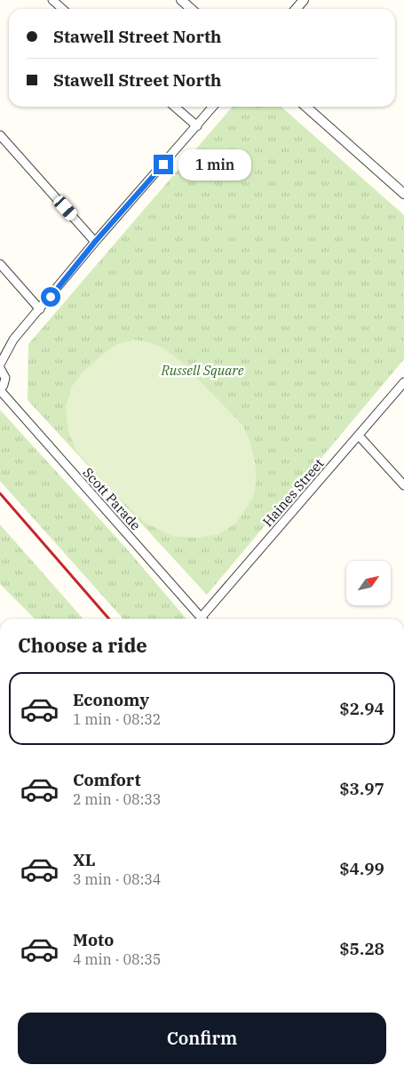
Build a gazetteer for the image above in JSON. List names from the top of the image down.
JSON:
{
  "streets": {
    "street": ["Haines Street", "Scott Parade"]
  },
  "parks": ["Russell Square"],
  "north": "top right",
  "page": {
    "banner": ["Stawell Street North", "Stawell Street North"],
    "bubble": "1 min",
    "heading": "Choose a ride",
    "list": [
      {
        "name": "Economy",
        "note": "1 min · 08:32",
        "value": "$2.94"
      },
      {
        "name": "Comfort",
        "note": "2 min · 08:33",
        "value": "$3.97"
      },
      {
        "name": "XL",
        "note": "3 min · 08:34",
        "value": "$4.99"
      },
      {
        "name": "Moto",
        "note": "4 min · 08:35",
        "value": "$5.28"
      }
    ],
    "buttons": "Confirm"
  }
}
